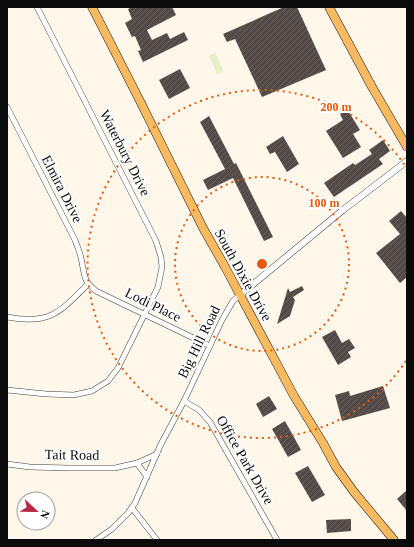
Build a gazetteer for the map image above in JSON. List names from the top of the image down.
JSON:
{
  "streets": {
    "main road": ["South Dixie Drive"],
    "street": [
      "Waterbury Drive",
      "Elmira Drive",
      "Lodi Place",
      "Big Hill Road",
      "Tait Road",
      "Office Park Drive"
    ]
  },
  "crossings": [
    ["Waterbury Drive", "Lodi Place"],
    ["Elmira Drive", "Lodi Place"],
    ["South Dixie Drive", "Big Hill Road"],
    ["Lodi Place", "Big Hill Road"],
    ["Big Hill Road", "Tait Road"],
    ["Big Hill Road", "Office Park Drive"]
  ],
  "north": "right",
  "rings": ["200 m", "100 m"]
}
